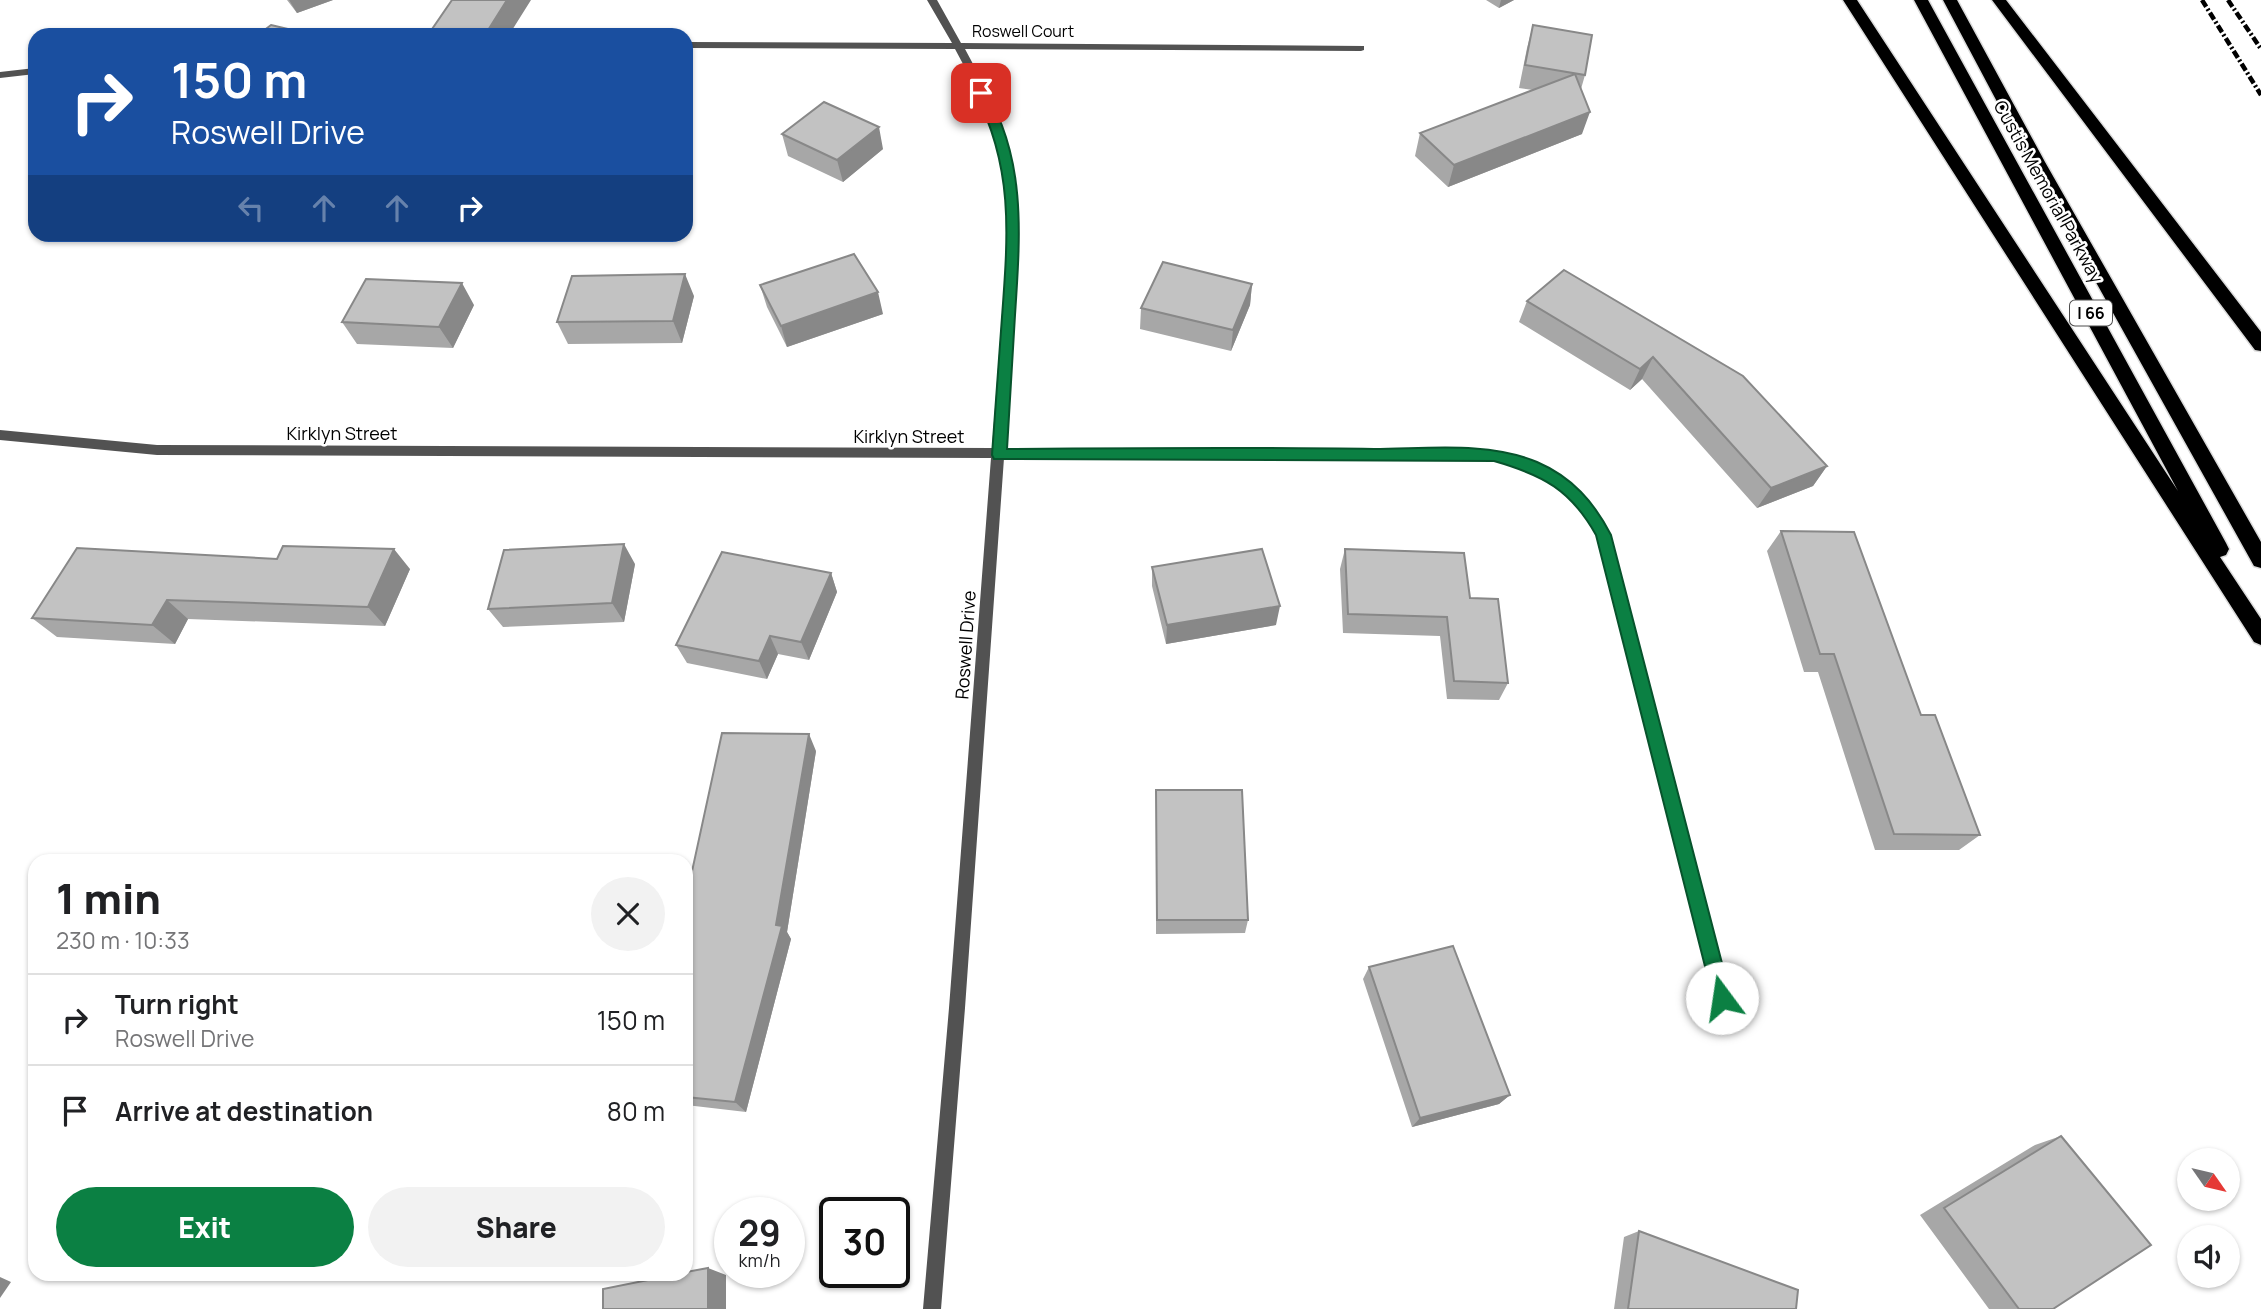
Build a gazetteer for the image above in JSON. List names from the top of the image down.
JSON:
{
  "streets": {
    "highway": ["Custis Memorial Parkway", "I 66"],
    "street": ["Roswell Court", "Kirklyn Street", "Roswell Drive"]
  },
  "crossings": [
    ["Roswell Court", "Roswell Drive"],
    ["Kirklyn Street", "Roswell Drive"]
  ],
  "north": "bottom right",
  "page": {
    "turn": ["150 m", "Roswell Drive"],
    "heading": ["1 min", "230 m · 10:33"],
    "list": [
      {
        "name": "Turn right",
        "note": "Roswell Drive",
        "value": "150 m"
      },
      {
        "name": "Arrive at destination",
        "value": "80 m"
      }
    ],
    "buttons": ["Exit", "Share"],
    "speed": "29 km/h",
    "limit": "30"
  }
}
